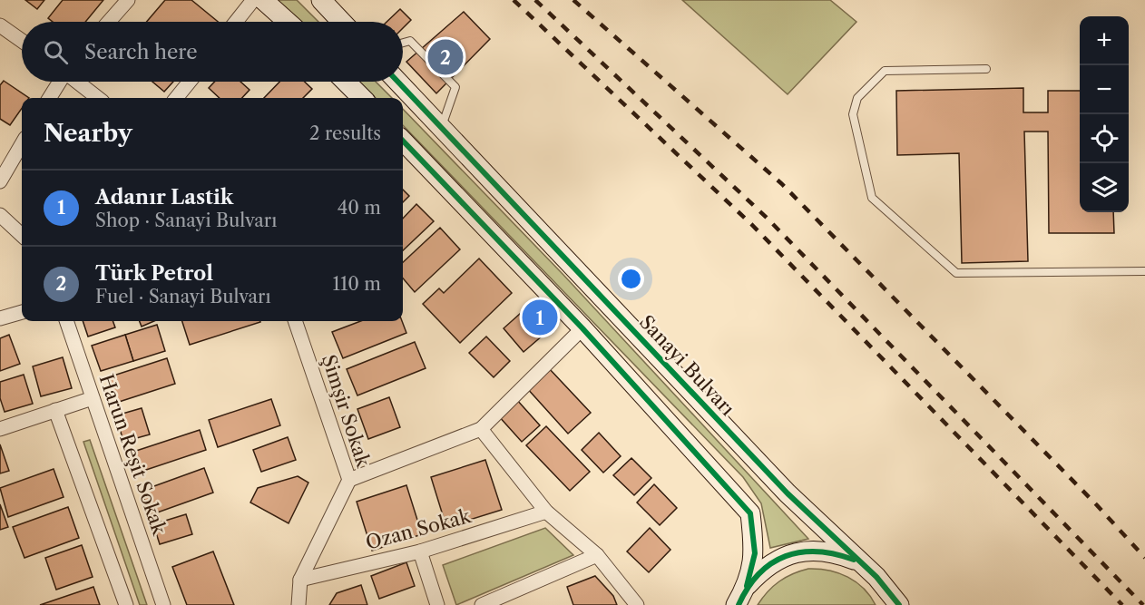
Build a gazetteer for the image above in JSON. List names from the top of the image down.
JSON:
{
  "streets": {
    "main road": ["Sanayi Bulvarı"],
    "street": ["Şimşir Sokak", "Harun Reşit Sokak", "Ozan Sokak"]
  },
  "crossings": [
    ["Şimşir Sokak", "Ozan Sokak"]
  ],
  "page": {
    "map_buttons": ["+", "−"],
    "search": "Search here",
    "pins": ["2", "1"],
    "heading": ["Nearby", "2 results"],
    "list": [
      {
        "mark": "1",
        "name": "Adanır Lastik",
        "note": "Shop · Sanayi Bulvarı",
        "value": "40 m"
      },
      {
        "mark": "2",
        "name": "Türk Petrol",
        "note": "Fuel · Sanayi Bulvarı",
        "value": "110 m"
      }
    ]
  }
}
